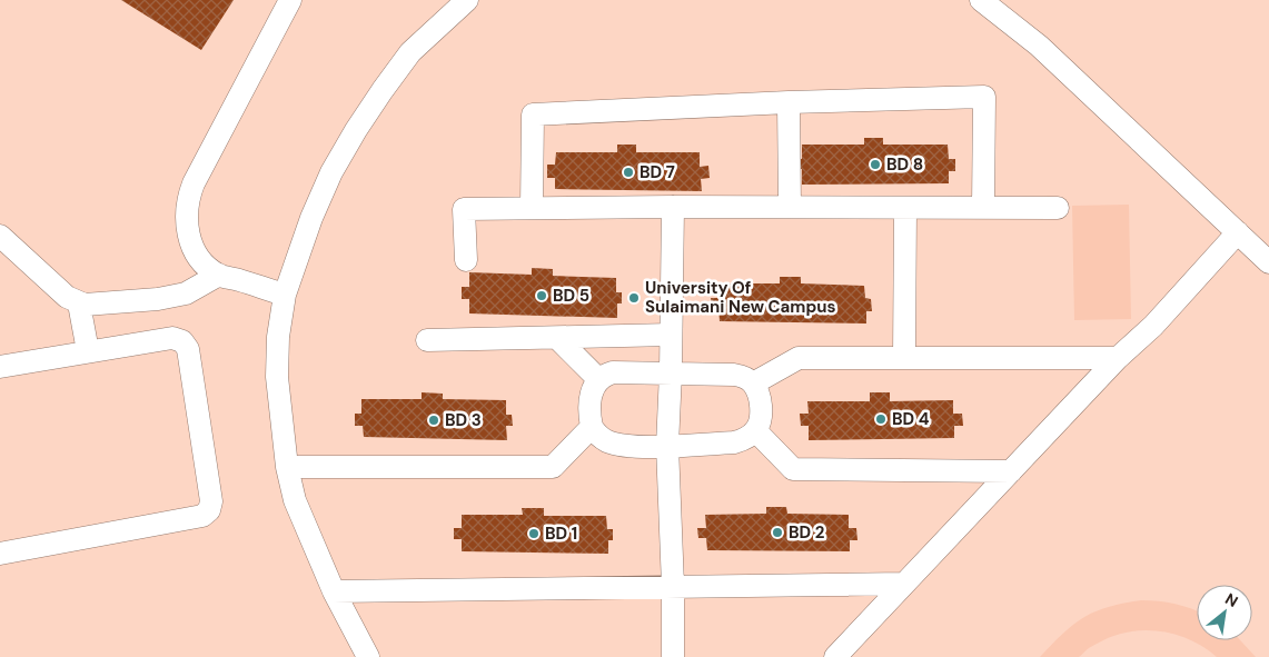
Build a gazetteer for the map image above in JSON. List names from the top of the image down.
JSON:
{
  "places": [
    "BD 8",
    "BD 7",
    "BD 5",
    "University Of Sulaimani New Campus",
    "BD 4",
    "BD 3",
    "BD 2",
    "BD 1"
  ],
  "north": "top right"
}
